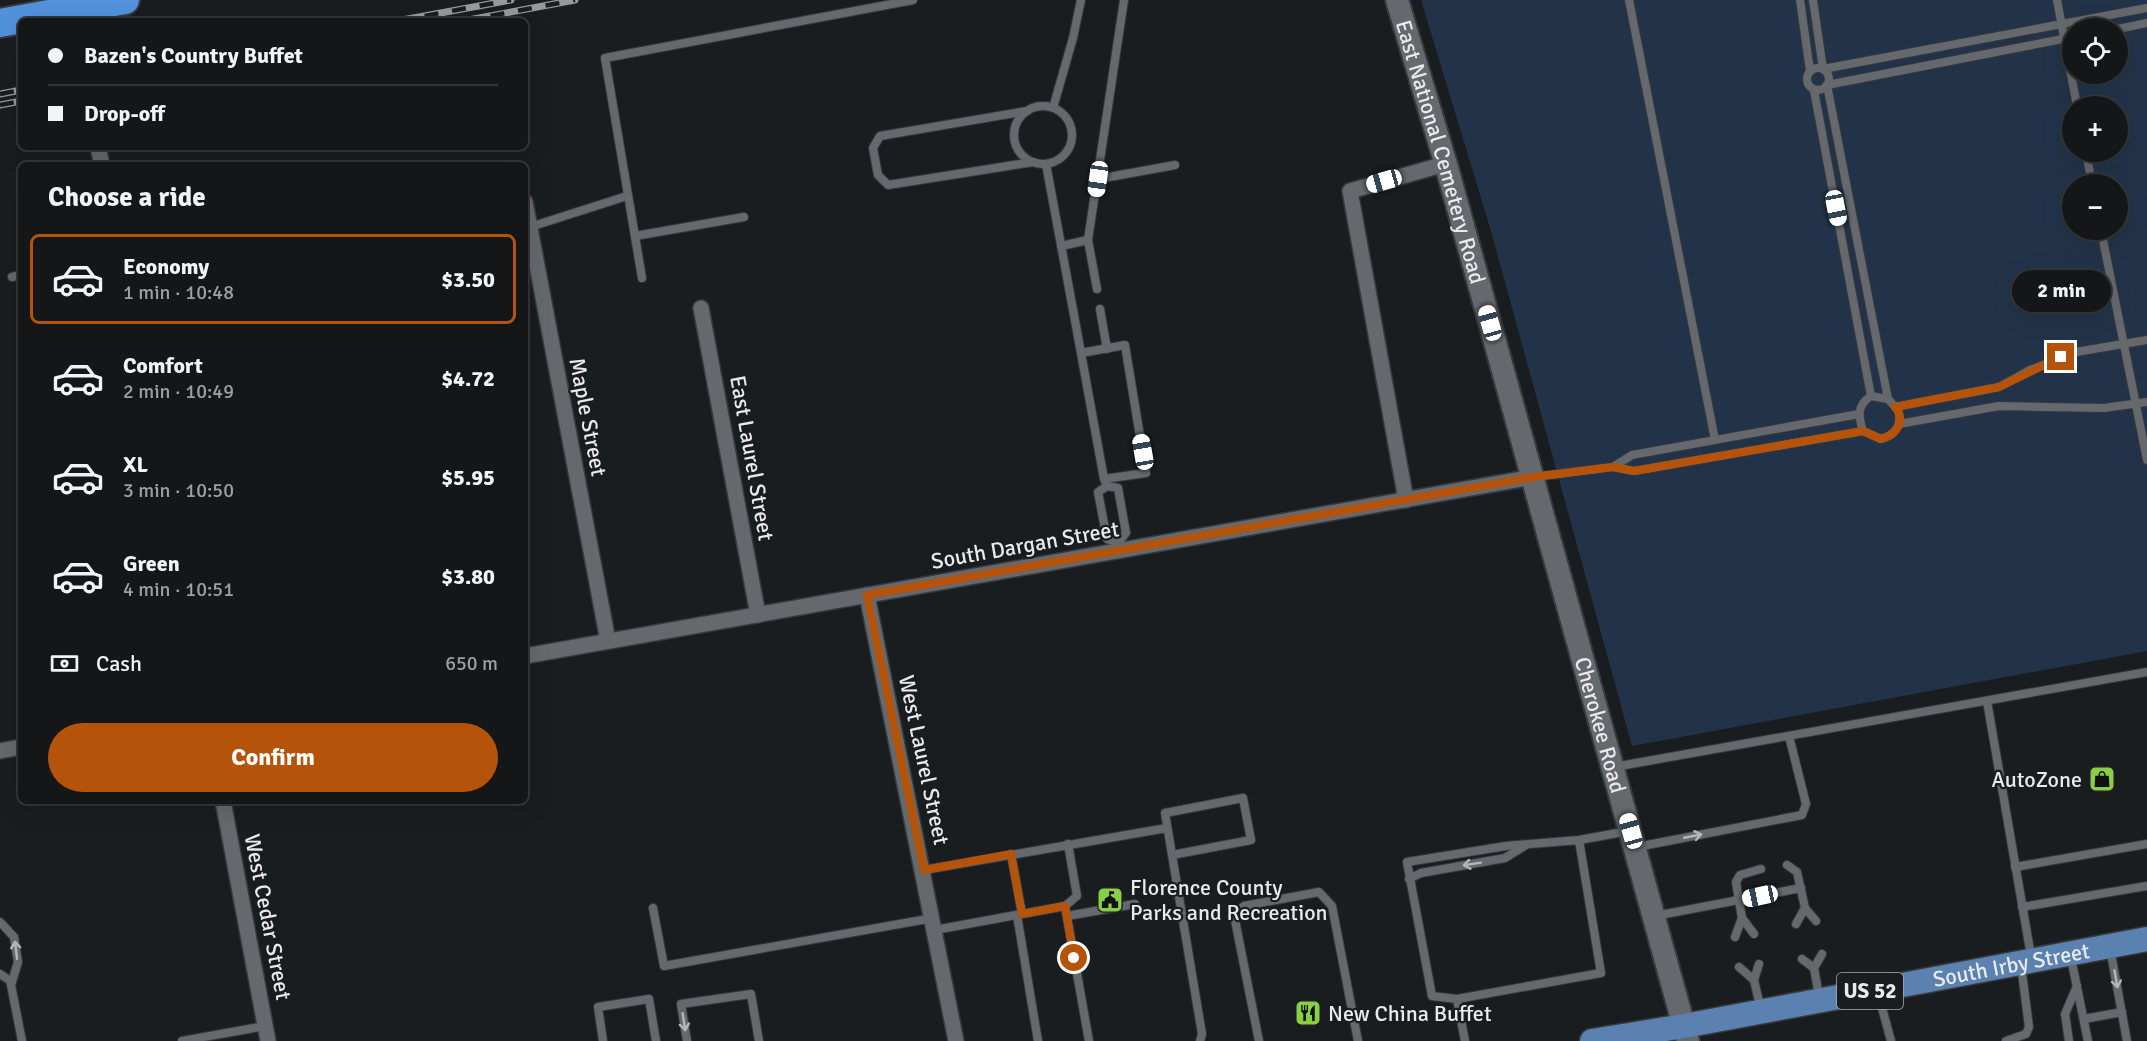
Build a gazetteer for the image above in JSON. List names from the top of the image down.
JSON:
{
  "streets": {
    "main road": ["South Irby Street", "US 52"],
    "street": [
      "East National Cemetery Road",
      "Maple Street",
      "East Laurel Street",
      "South Dargan Street",
      "Cherokee Road",
      "West Laurel Street",
      "West Cedar Street"
    ]
  },
  "crossings": [
    ["East National Cemetery Road", "South Dargan Street"],
    ["East National Cemetery Road", "Cherokee Road"],
    ["Maple Street", "South Dargan Street"],
    ["East Laurel Street", "South Dargan Street"],
    ["South Dargan Street", "Cherokee Road"],
    ["South Dargan Street", "West Laurel Street"],
    ["Cherokee Road", "South Irby Street"]
  ],
  "places": {
    "shop": ["AutoZone"],
    "public building": ["Florence County Parks and Recreation"],
    "restaurant": ["New China Buffet"]
  },
  "page": {
    "map_buttons": ["+", "−"],
    "banner": ["Bazen's Country Buffet", "Drop-off"],
    "heading": "Choose a ride",
    "list": [
      {
        "name": "Economy",
        "note": "1 min · 10:48",
        "value": "$3.50"
      },
      {
        "name": "Comfort",
        "note": "2 min · 10:49",
        "value": "$4.72"
      },
      {
        "name": "XL",
        "note": "3 min · 10:50",
        "value": "$5.95"
      },
      {
        "name": "Green",
        "note": "4 min · 10:51",
        "value": "$3.80"
      }
    ],
    "bubble": "2 min",
    "pay": ["Cash", "650 m"],
    "buttons": "Confirm"
  }
}
